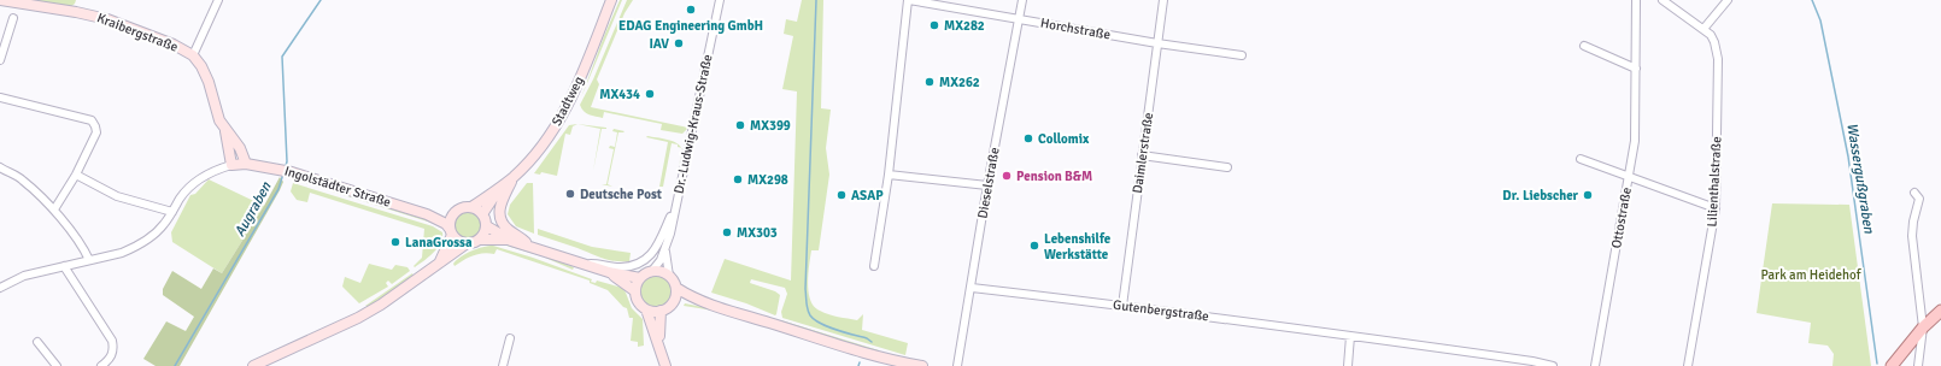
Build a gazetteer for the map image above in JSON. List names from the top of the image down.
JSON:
{
  "streets": {
    "street": [
      "Horchstraße",
      "Kraibergstraße",
      "Stadtweg",
      "Dr.-Ludwig-Kraus-Straße",
      "Daimlerstraße",
      "Lilienthalstraße",
      "Dieselstraße",
      "Ingolstädter Straße",
      "Ottostraße",
      "Gutenbergstraße"
    ]
  },
  "crossings": [
    ["Horchstraße", "Daimlerstraße"],
    ["Horchstraße", "Dieselstraße"],
    ["Kraibergstraße", "Ingolstädter Straße"],
    ["Stadtweg", "Ingolstädter Straße"],
    ["Daimlerstraße", "Gutenbergstraße"],
    ["Dieselstraße", "Gutenbergstraße"]
  ],
  "water": ["Wassergußgraben", "Augraben"],
  "parks": ["Park am Heidehof"],
  "places": [
    "EDAG Engineering GmbH",
    "MX282",
    "IAV",
    "MX262",
    "MX434",
    "MX399",
    "Collomix",
    "Pension B&M",
    "MX298",
    "Deutsche Post",
    "ASAP",
    "Dr. Liebscher",
    "MX303",
    "LanaGrossa",
    "Lebenshilfe Werkstätte"
  ]
}
